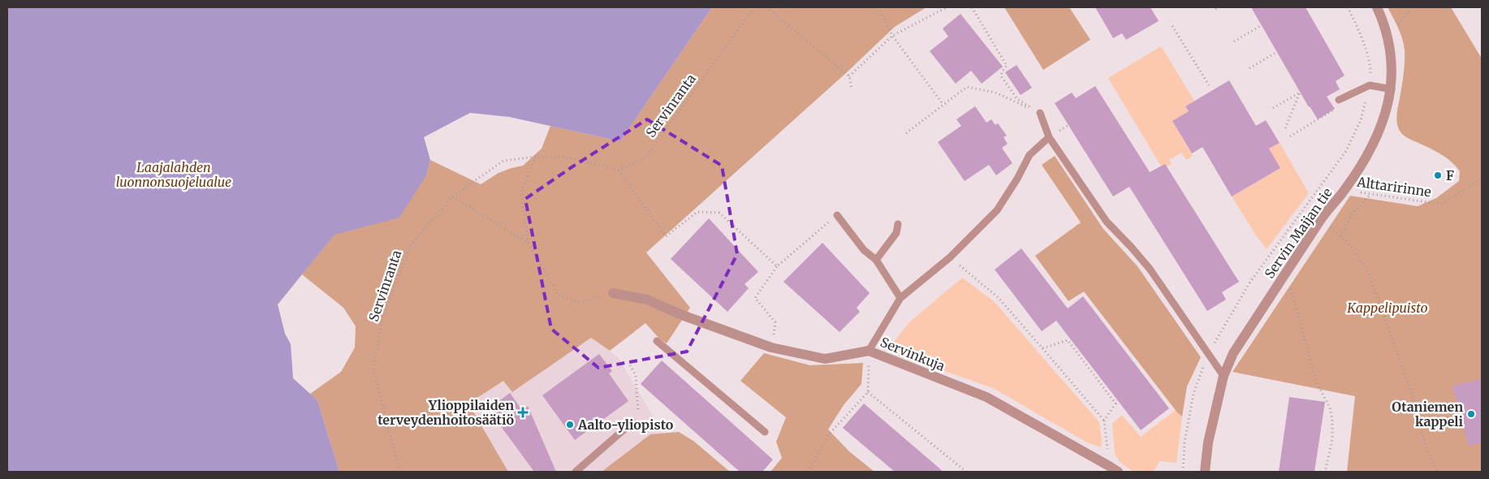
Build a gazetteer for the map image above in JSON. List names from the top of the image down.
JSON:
{
  "streets": {
    "street": ["Servin Maijan tie", "Servinkuja"],
    "path": ["Servinranta", "Alttaririnne"]
  },
  "crossings": [
    ["Alttaririnne", "Servin Maijan tie"]
  ],
  "parks": ["Laajalahden luonnonsuojelualue", "Kappelipuisto"],
  "places": {
    "other": ["F", "Otaniemen kappeli", "Aalto-yliopisto"],
    "health": ["Ylioppilaiden terveydenhoitosäätiö"]
  }
}
